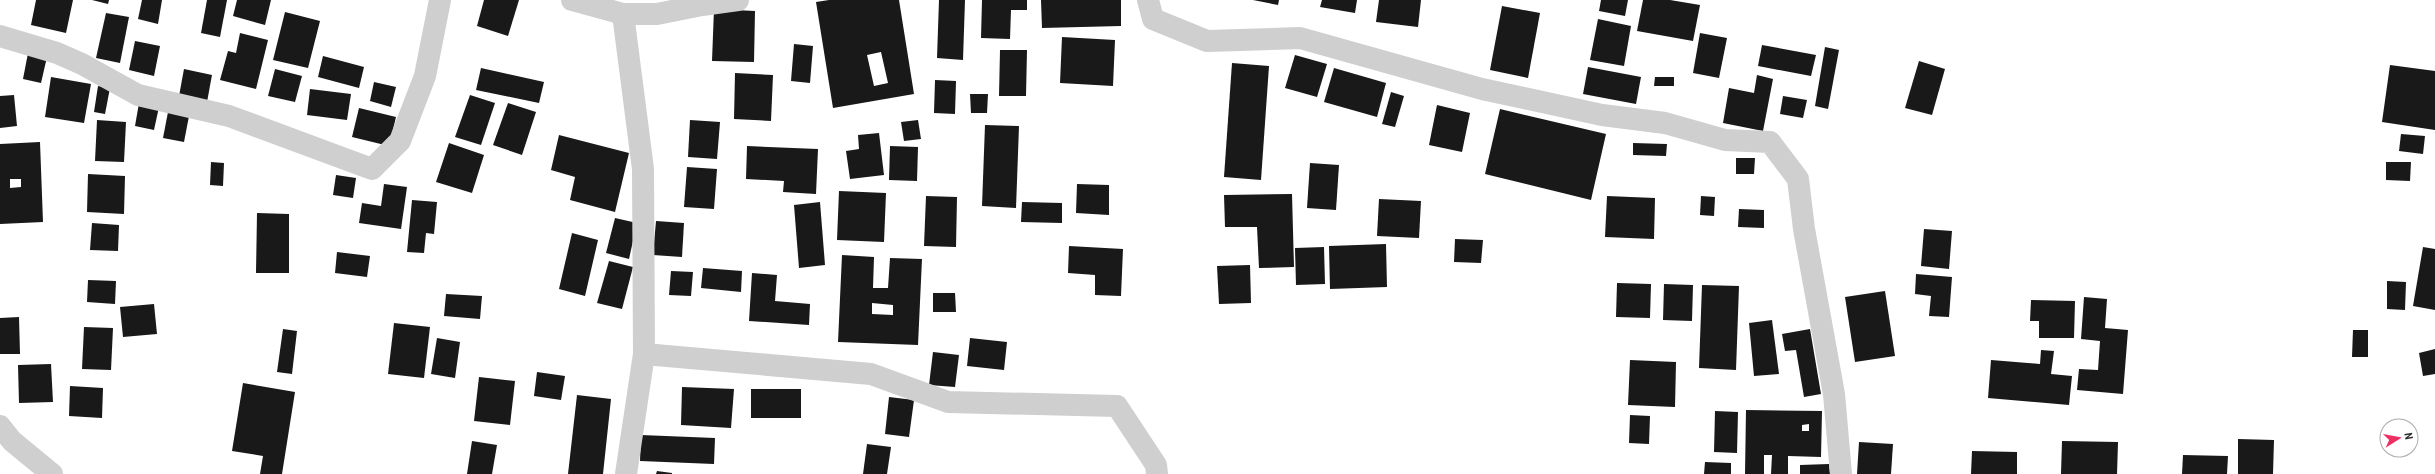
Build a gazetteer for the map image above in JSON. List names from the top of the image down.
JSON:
{
  "north": "right"
}
